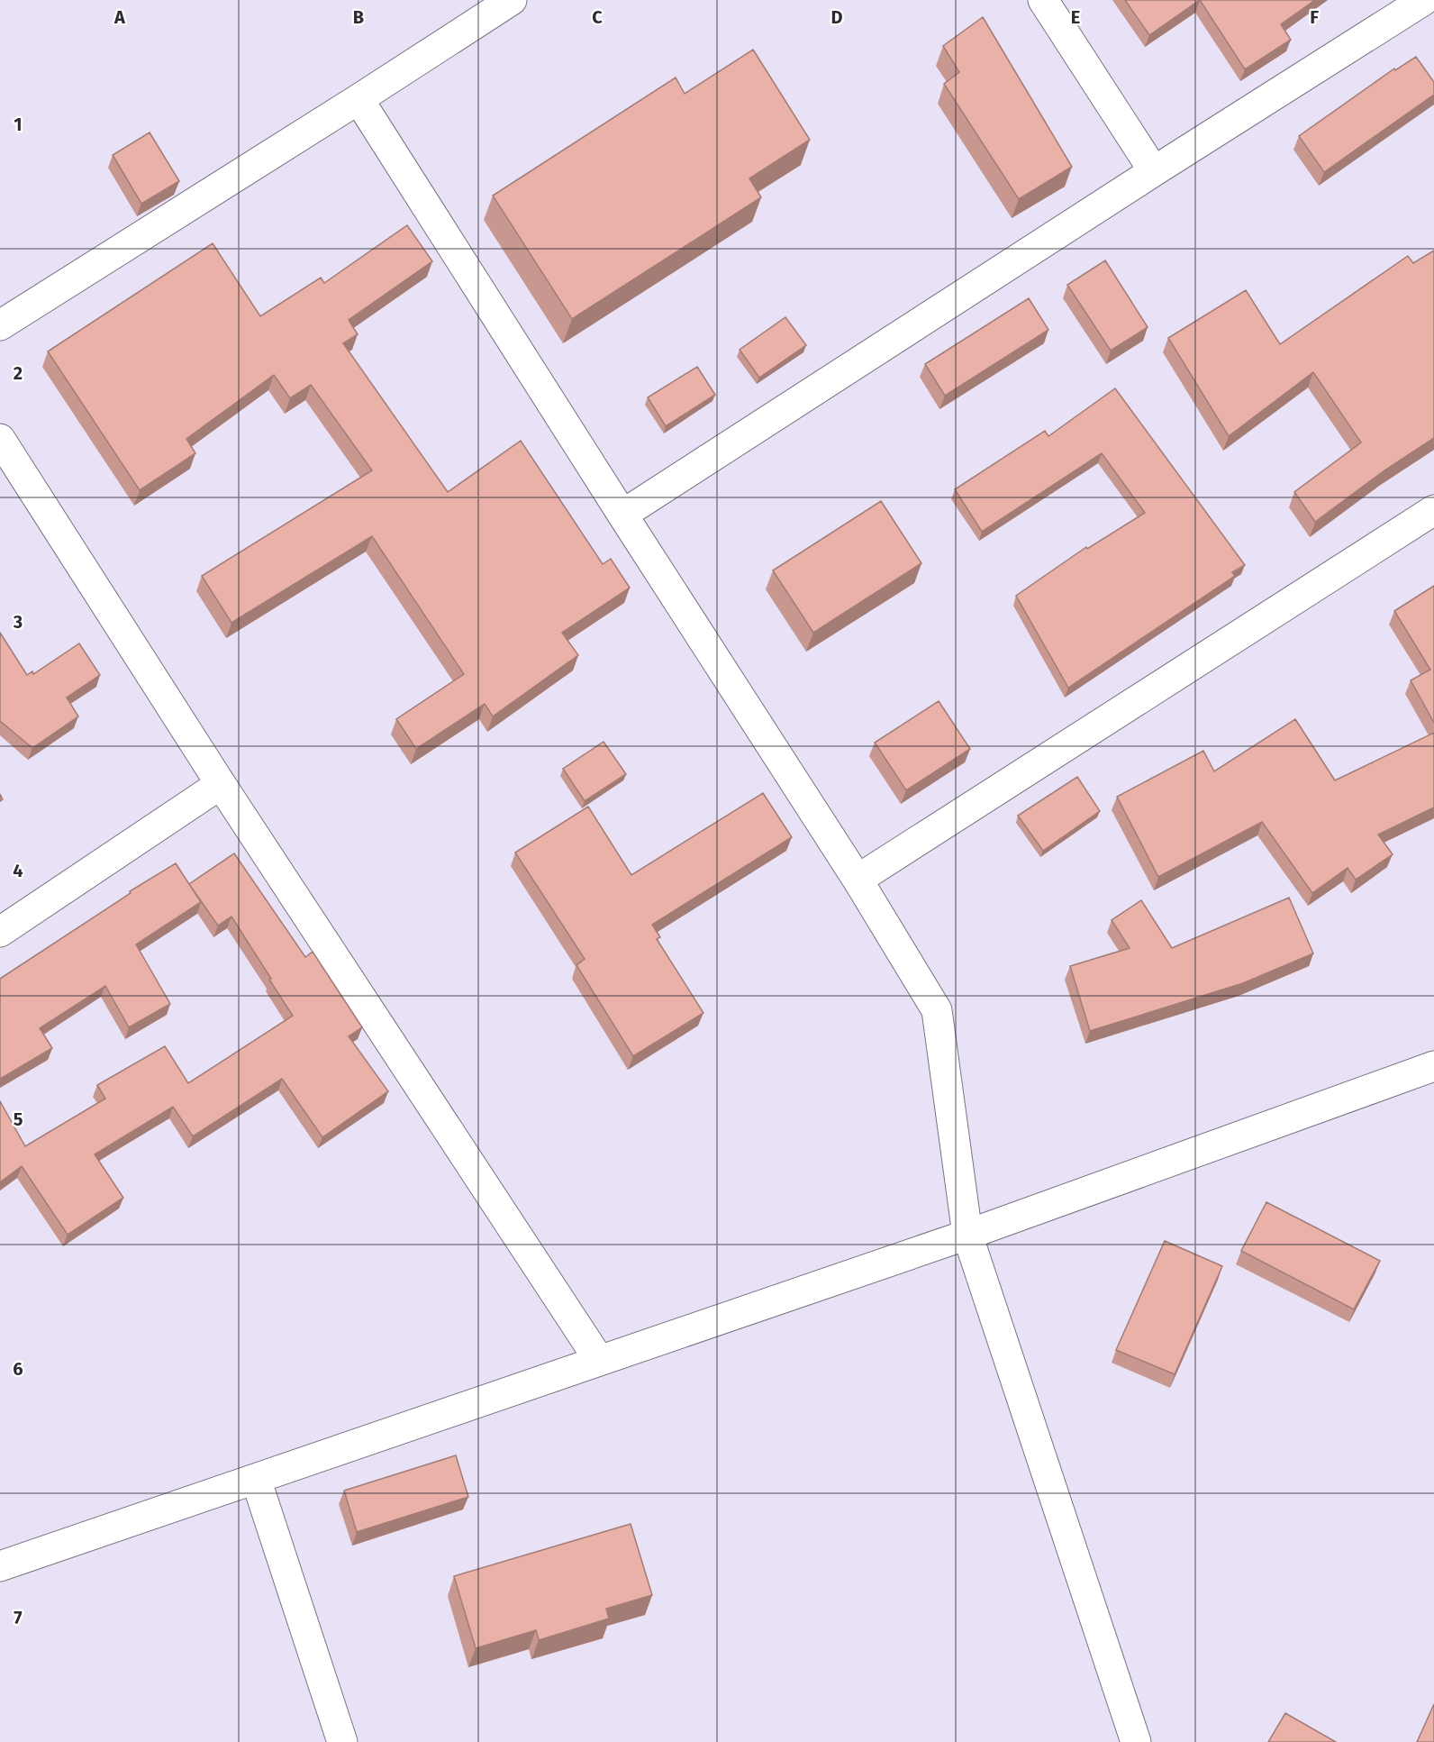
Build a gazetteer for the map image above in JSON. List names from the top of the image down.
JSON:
{
  "grid": {
    "columns": [
      "A",
      "B",
      "C",
      "D",
      "E",
      "F"
    ],
    "rows": [
      "1",
      "2",
      "3",
      "4",
      "5",
      "6",
      "7"
    ]
  }
}
